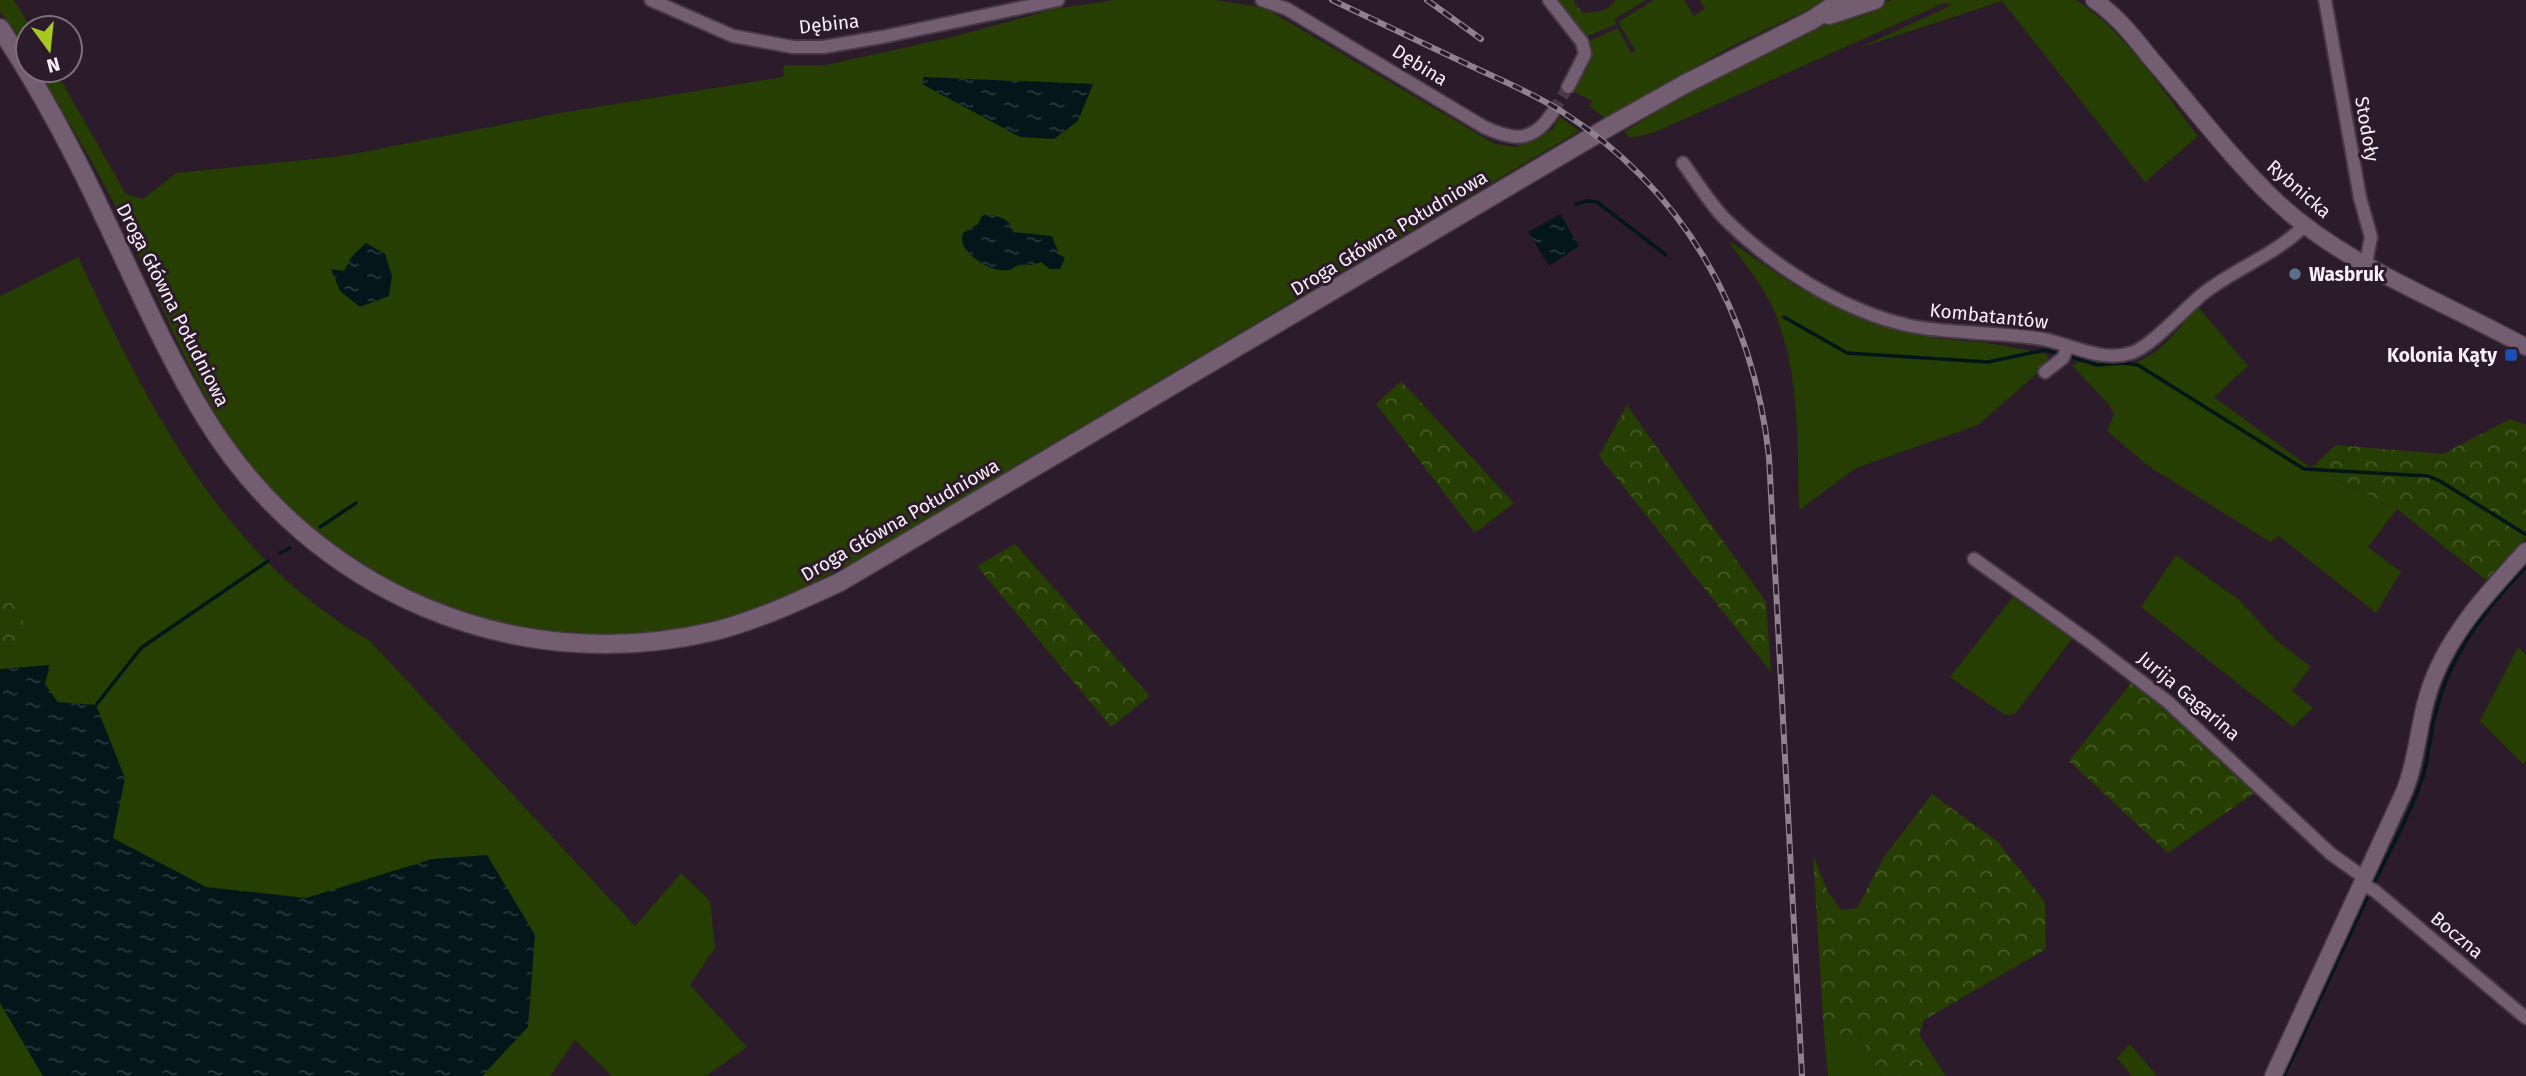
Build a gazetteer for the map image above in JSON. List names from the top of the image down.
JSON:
{
  "streets": {
    "main road": ["Droga Główna Południowa"],
    "street": [
      "Dębina",
      "Stodoły",
      "Rybnicka",
      "Kombatantów",
      "Jurija Gagarina",
      "Boczna"
    ]
  },
  "crossings": [
    ["Stodoły", "Rybnicka"],
    ["Rybnicka", "Kombatantów"],
    ["Jurija Gagarina", "Boczna"]
  ],
  "places": {
    "other": ["Wasbruk"],
    "transit": ["Kolonia Kąty"]
  },
  "north": "bottom"
}
